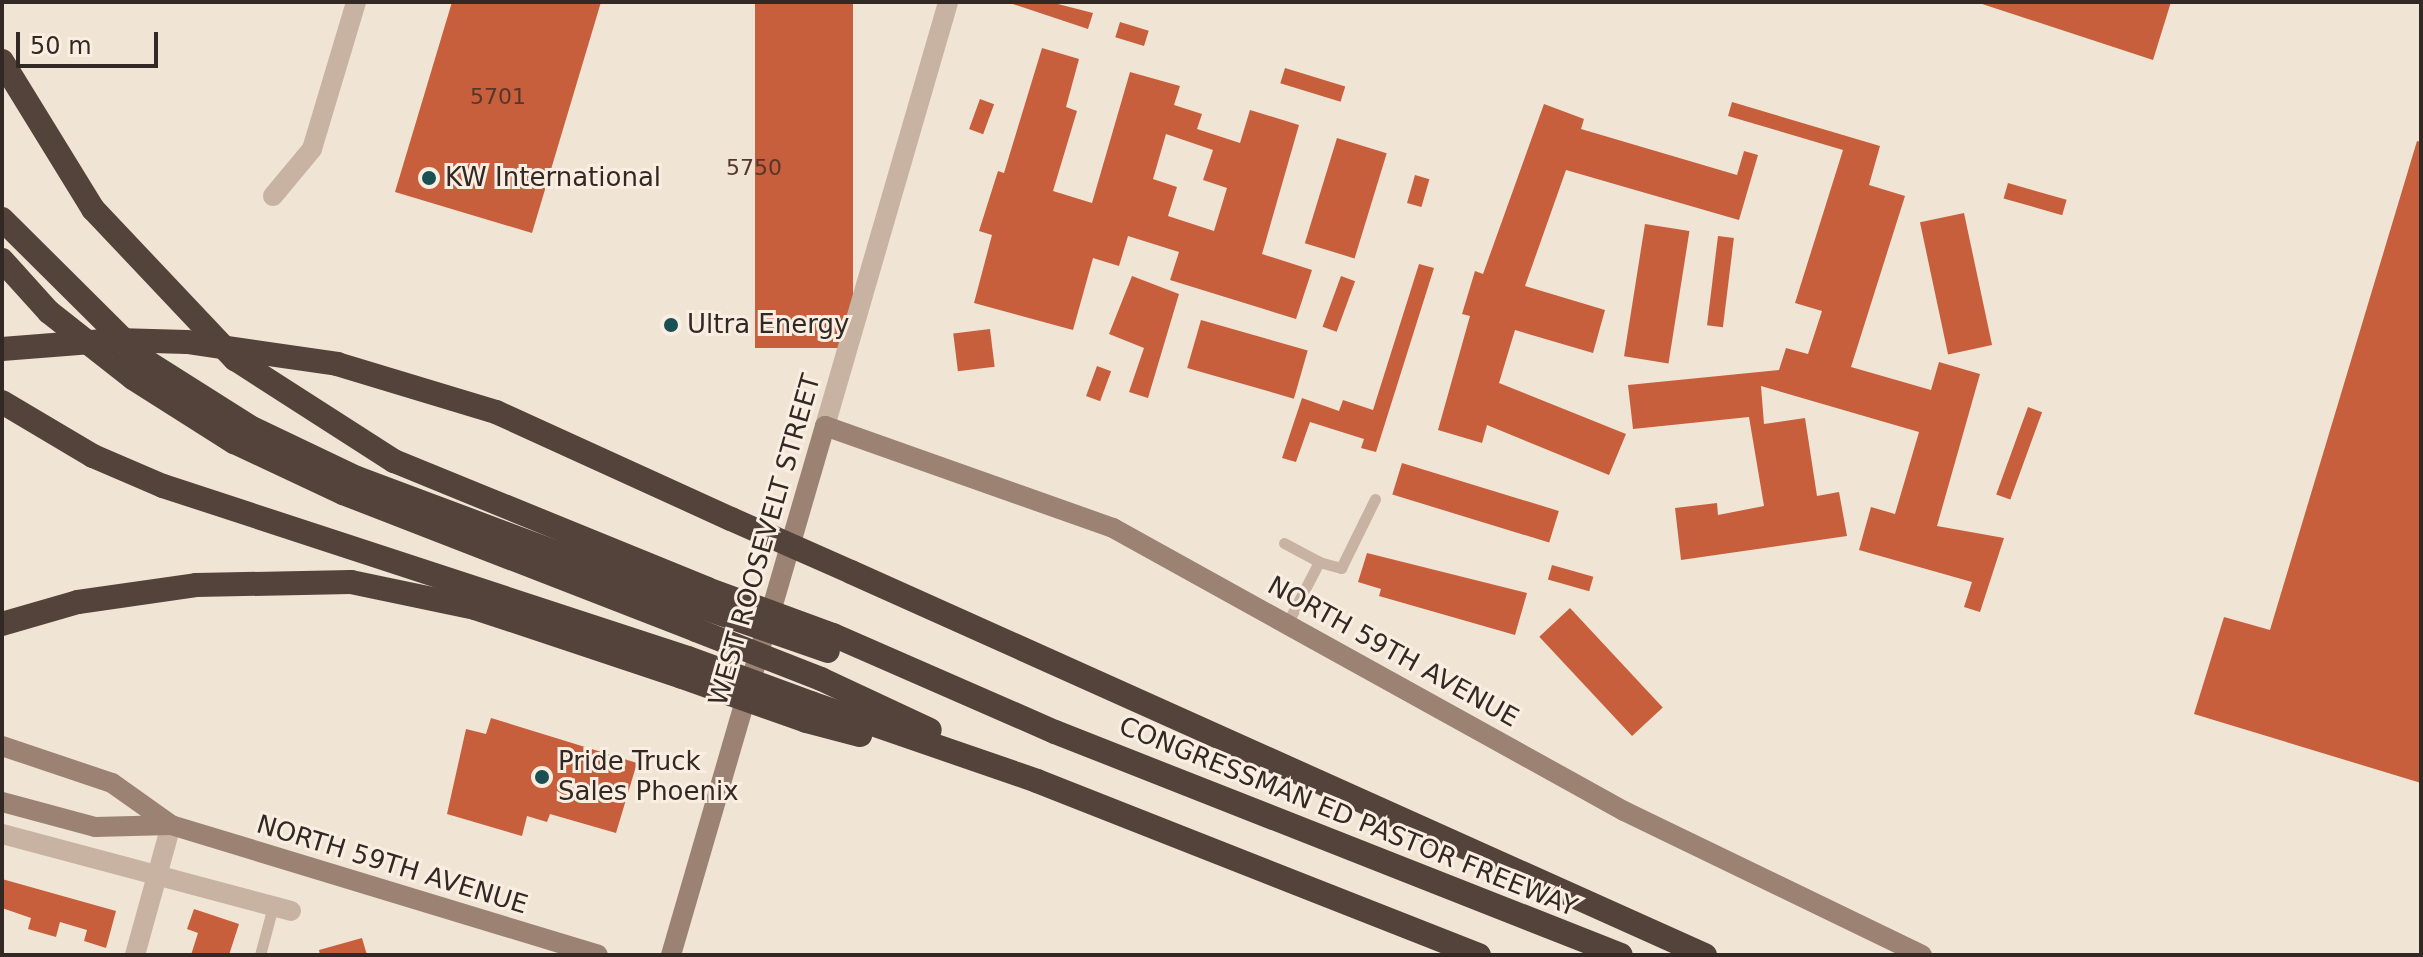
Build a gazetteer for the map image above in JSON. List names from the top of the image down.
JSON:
{
  "streets": {
    "highway": ["CONGRESSMAN ED PASTOR FREEWAY"],
    "main road": ["WEST ROOSEVELT STREET", "NORTH 59TH AVENUE"]
  },
  "crossings": [
    ["WEST ROOSEVELT STREET", "NORTH 59TH AVENUE"]
  ],
  "places": ["KW International", "Ultra Energy", "Pride Truck Sales Phoenix"],
  "house_numbers": ["5701", "5750"],
  "scale_bar": "50 m"
}
